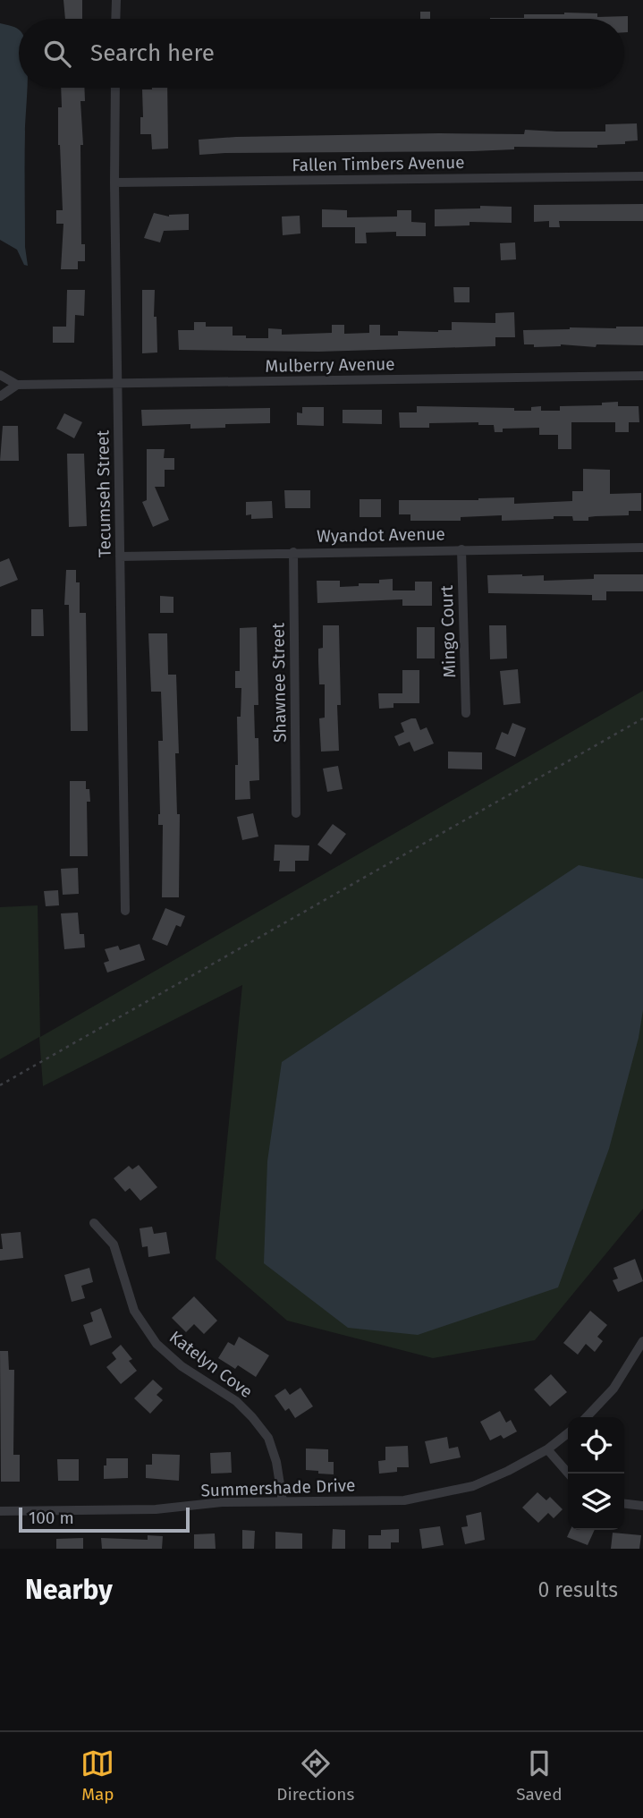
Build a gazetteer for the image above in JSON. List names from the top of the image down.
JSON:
{
  "streets": {
    "street": [
      "Fallen Timbers Avenue",
      "Mulberry Avenue",
      "Tecumseh Street",
      "Wyandot Avenue",
      "Mingo Court",
      "Shawnee Street",
      "Katelyn Cove",
      "Summershade Drive"
    ]
  },
  "crossings": [
    ["Fallen Timbers Avenue", "Tecumseh Street"],
    ["Mulberry Avenue", "Tecumseh Street"],
    ["Tecumseh Street", "Wyandot Avenue"],
    ["Wyandot Avenue", "Mingo Court"],
    ["Wyandot Avenue", "Shawnee Street"],
    ["Katelyn Cove", "Summershade Drive"]
  ],
  "scale_bar": "100 m",
  "page": {
    "search": "Search here",
    "scale": "100 m",
    "heading": ["Nearby", "0 results"],
    "nav": ["Map", "Directions", "Saved"]
  }
}
